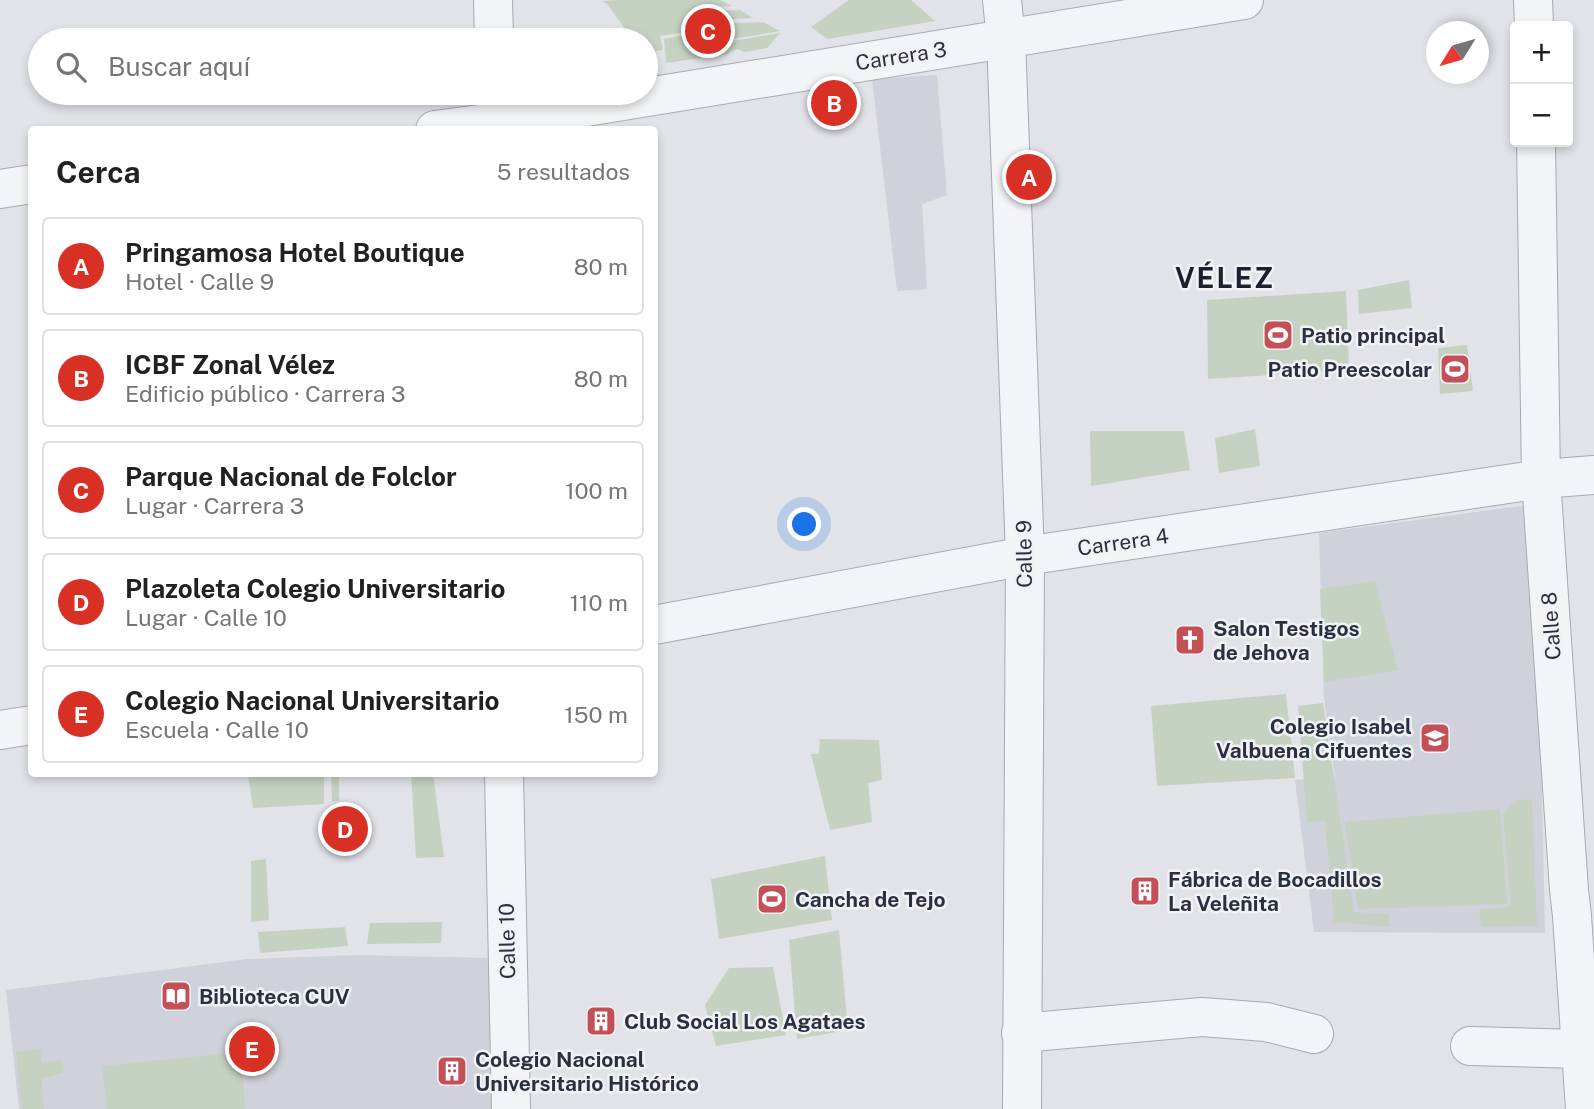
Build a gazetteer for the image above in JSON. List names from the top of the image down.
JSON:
{
  "streets": {
    "street": [
      "Carrera 3",
      "Carrera 4",
      "Calle 9",
      "Calle 8",
      "Calle 10"
    ]
  },
  "crossings": [
    ["Carrera 3", "Calle 9"],
    ["Carrera 4", "Calle 9"],
    ["Carrera 4", "Calle 8"]
  ],
  "districts": ["VÉLEZ"],
  "places": {
    "sports": ["Patio principal", "Patio Preescolar", "Cancha de Tejo"],
    "church": ["Salon Testigos de Jehova"],
    "school or university": ["Colegio Isabel Valbuena Cifuentes"],
    "building": ["Fábrica de Bocadillos La Veleñita", "Club Social Los Agataes", "Colegio Nacional Universitario Histórico"],
    "library": ["Biblioteca CUV"]
  },
  "north": "bottom left",
  "page": {
    "pins": [
      "C",
      "B",
      "A",
      "D",
      "E"
    ],
    "map_buttons": ["+", "−"],
    "search": "Buscar aquí",
    "heading": ["Cerca", "5 resultados"],
    "list": [
      {
        "mark": "A",
        "name": "Pringamosa Hotel Boutique",
        "note": "Hotel · Calle 9",
        "value": "80 m"
      },
      {
        "mark": "B",
        "name": "ICBF Zonal Vélez",
        "note": "Edificio público · Carrera 3",
        "value": "80 m"
      },
      {
        "mark": "C",
        "name": "Parque Nacional de Folclor",
        "note": "Lugar · Carrera 3",
        "value": "100 m"
      },
      {
        "mark": "D",
        "name": "Plazoleta Colegio Universitario",
        "note": "Lugar · Calle 10",
        "value": "110 m"
      },
      {
        "mark": "E",
        "name": "Colegio Nacional Universitario",
        "note": "Escuela · Calle 10",
        "value": "150 m"
      }
    ]
  }
}
